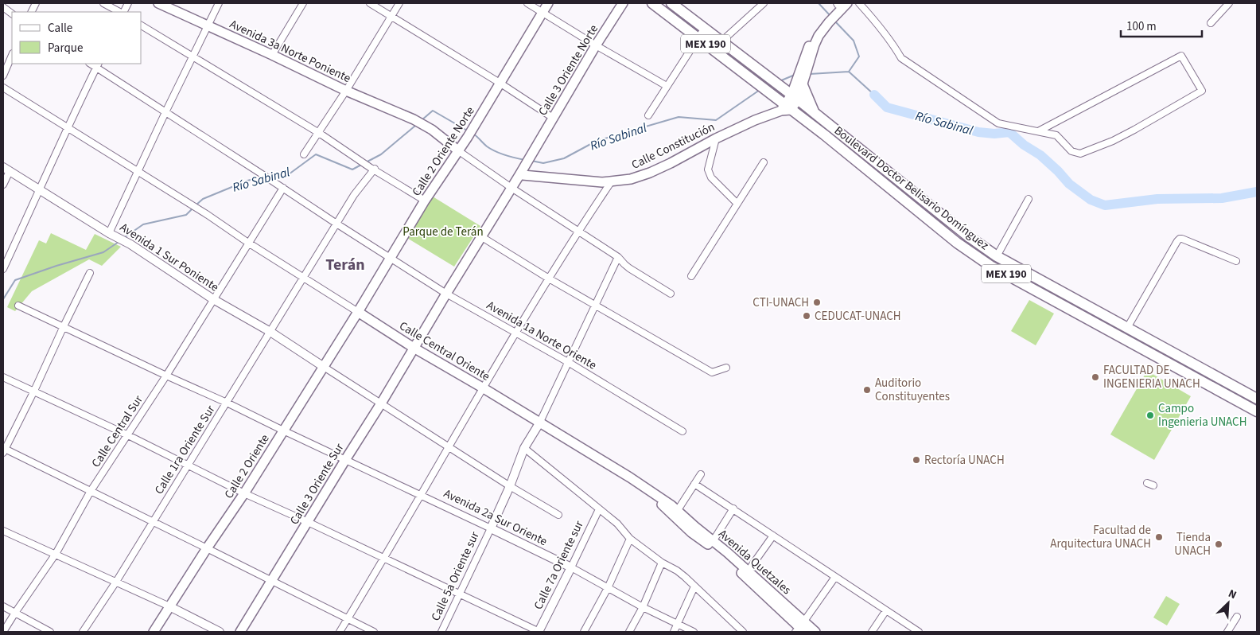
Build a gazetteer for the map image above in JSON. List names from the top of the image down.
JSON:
{
  "streets": {
    "main road": [
      "MEX 190",
      "Avenida 3a Norte Poniente",
      "Calle 3 Oriente Norte",
      "Calle Constitución",
      "Calle 2 Oriente Norte",
      "Boulevard Doctor Belisario Domínguez",
      "Calle Central Oriente",
      "Calle 2 Oriente",
      "Calle 3 Oriente Sur",
      "Avenida Quetzales"
    ],
    "street": [
      "Avenida 1 Sur Poniente",
      "Avenida 1a Norte Oriente",
      "Calle Central Sur",
      "Calle 1ra Oriente Sur",
      "Avenida 2a Sur Oriente",
      "Calle 7a Oriente sur",
      "Calle 5a Oriente sur"
    ]
  },
  "crossings": [
    ["Avenida 3a Norte Poniente", "Calle 2 Oriente Norte"],
    ["Calle 3 Oriente Norte", "Calle Constitución"],
    ["Calle Constitución", "Boulevard Doctor Belisario Domínguez"],
    ["Calle 2 Oriente Norte", "Avenida 1a Norte Oriente"],
    ["Calle 2 Oriente Norte", "Calle Central Oriente"],
    ["Calle 2 Oriente Norte", "Calle 2 Oriente"],
    ["Avenida 1 Sur Poniente", "Calle Central Sur"],
    ["Avenida 1 Sur Poniente", "Calle 1ra Oriente Sur"],
    ["Avenida 1 Sur Poniente", "Calle 2 Oriente"],
    ["Avenida 1a Norte Oriente", "Calle Central Sur"],
    ["Avenida 1a Norte Oriente", "Calle 1ra Oriente Sur"],
    ["Calle Central Oriente", "Calle Central Sur"],
    ["Calle Central Oriente", "Calle 1ra Oriente Sur"],
    ["Calle Central Oriente", "Calle 2 Oriente"],
    ["Calle Central Oriente", "Calle 3 Oriente Sur"],
    ["Calle Central Oriente", "Avenida Quetzales"],
    ["Calle Central Oriente", "Calle 5a Oriente sur"],
    ["Calle Central Sur", "Avenida 2a Sur Oriente"],
    ["Calle 1ra Oriente Sur", "Avenida 2a Sur Oriente"],
    ["Calle 2 Oriente", "Avenida 2a Sur Oriente"],
    ["Calle 3 Oriente Sur", "Avenida 2a Sur Oriente"],
    ["Avenida 2a Sur Oriente", "Calle 7a Oriente sur"],
    ["Avenida 2a Sur Oriente", "Calle 5a Oriente sur"]
  ],
  "districts": ["Terán"],
  "water": ["Río Sabinal"],
  "parks": ["Parque de Terán"],
  "places": [
    "CTI-UNACH",
    "CEDUCAT-UNACH",
    "FACULTAD DE INGENIERIA UNACH",
    "Auditorio Constituyentes",
    "Campo Ingenieria UNACH",
    "Rectoría UNACH",
    "Facultad de Arquitectura UNACH",
    "Tienda UNACH"
  ],
  "legend": ["Calle", "Parque"],
  "scale_bar": "100 m",
  "north": "top right"
}
